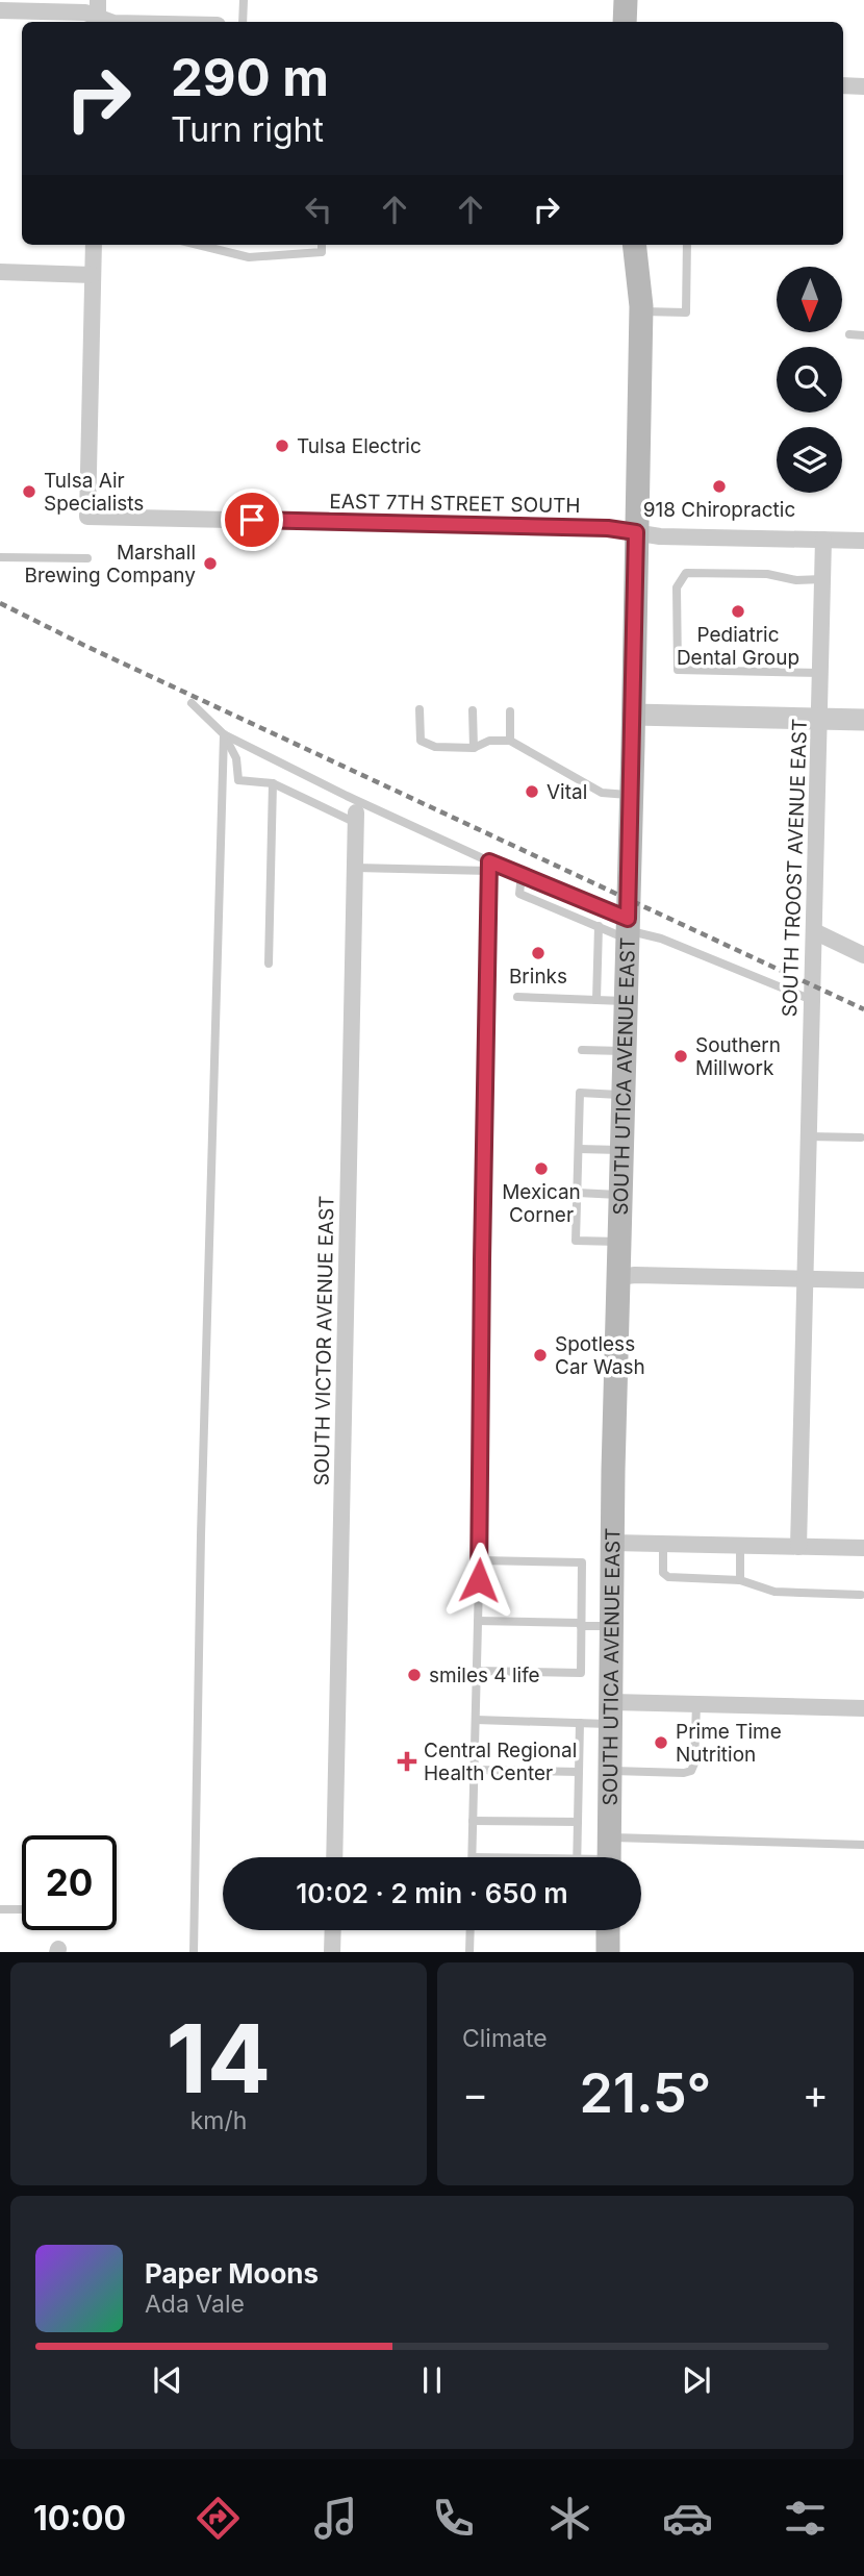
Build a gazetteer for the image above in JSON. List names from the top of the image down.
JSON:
{
  "streets": {
    "main road": ["SOUTH UTICA AVENUE EAST"],
    "street": ["EAST 7TH STREET SOUTH", "SOUTH TROOST AVENUE EAST", "SOUTH VICTOR AVENUE EAST"]
  },
  "crossings": [
    ["EAST 7TH STREET SOUTH", "SOUTH TROOST AVENUE EAST"],
    ["EAST 7TH STREET SOUTH", "SOUTH UTICA AVENUE EAST"]
  ],
  "places": {
    "other": [
      "Tulsa Electric",
      "918 Chiropractic",
      "Tulsa Air Specialists",
      "Marshall Brewing Company",
      "Pediatric Dental Group",
      "Vital",
      "Brinks",
      "Southern Millwork",
      "Mexican Corner",
      "Spotless Car Wash",
      "smiles 4 life",
      "Prime Time Nutrition"
    ],
    "health": ["Central Regional Health Center"]
  },
  "north": "bottom",
  "page": {
    "turn": ["290 m", "Turn right"],
    "limit": "20",
    "trip": "10:02 · 2 min · 650 m",
    "tile": [
      ["14", "km/h"],
      "Climate"
    ],
    "heat": ["−", "21.5°", "+"],
    "song": ["Paper Moons", "Ada Vale"],
    "tabs": "10:00"
  }
}
